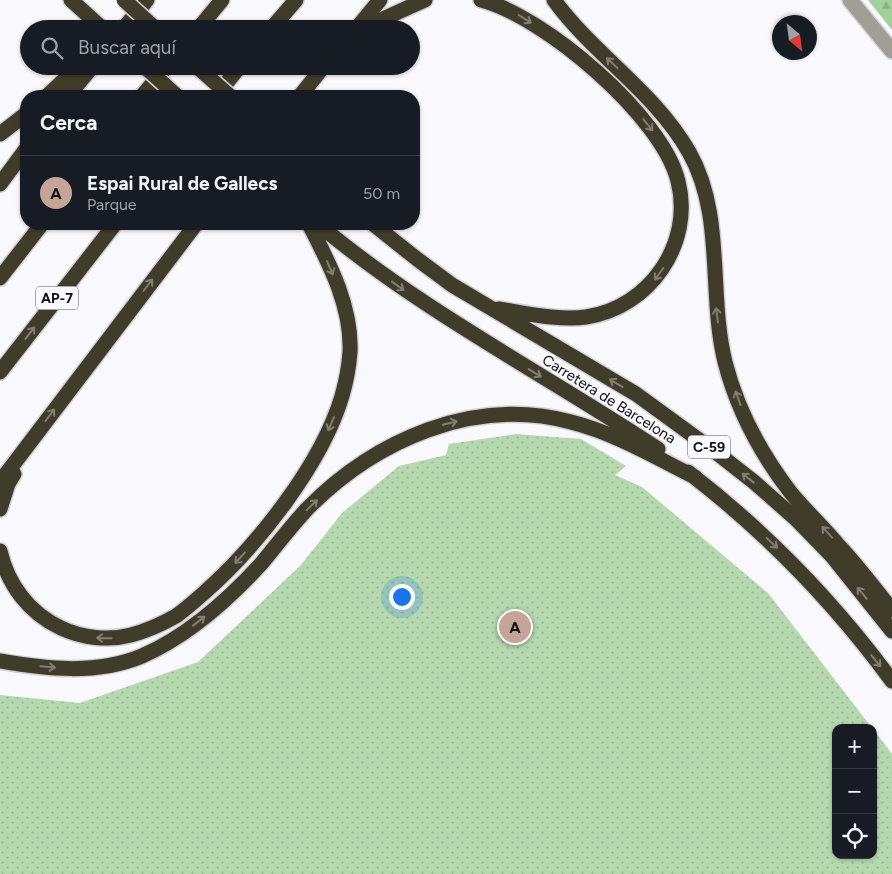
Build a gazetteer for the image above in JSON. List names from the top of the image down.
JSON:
{
  "streets": {
    "highway": ["AP-7", "Carretera de Barcelona", "C-59"]
  },
  "north": "bottom right",
  "page": {
    "search": "Buscar aquí",
    "heading": "Cerca",
    "list": [
      {
        "mark": "A",
        "name": "Espai Rural de Gallecs",
        "note": "Parque",
        "value": "50 m"
      }
    ],
    "pins": "A",
    "map_buttons": ["+", "−"]
  }
}
